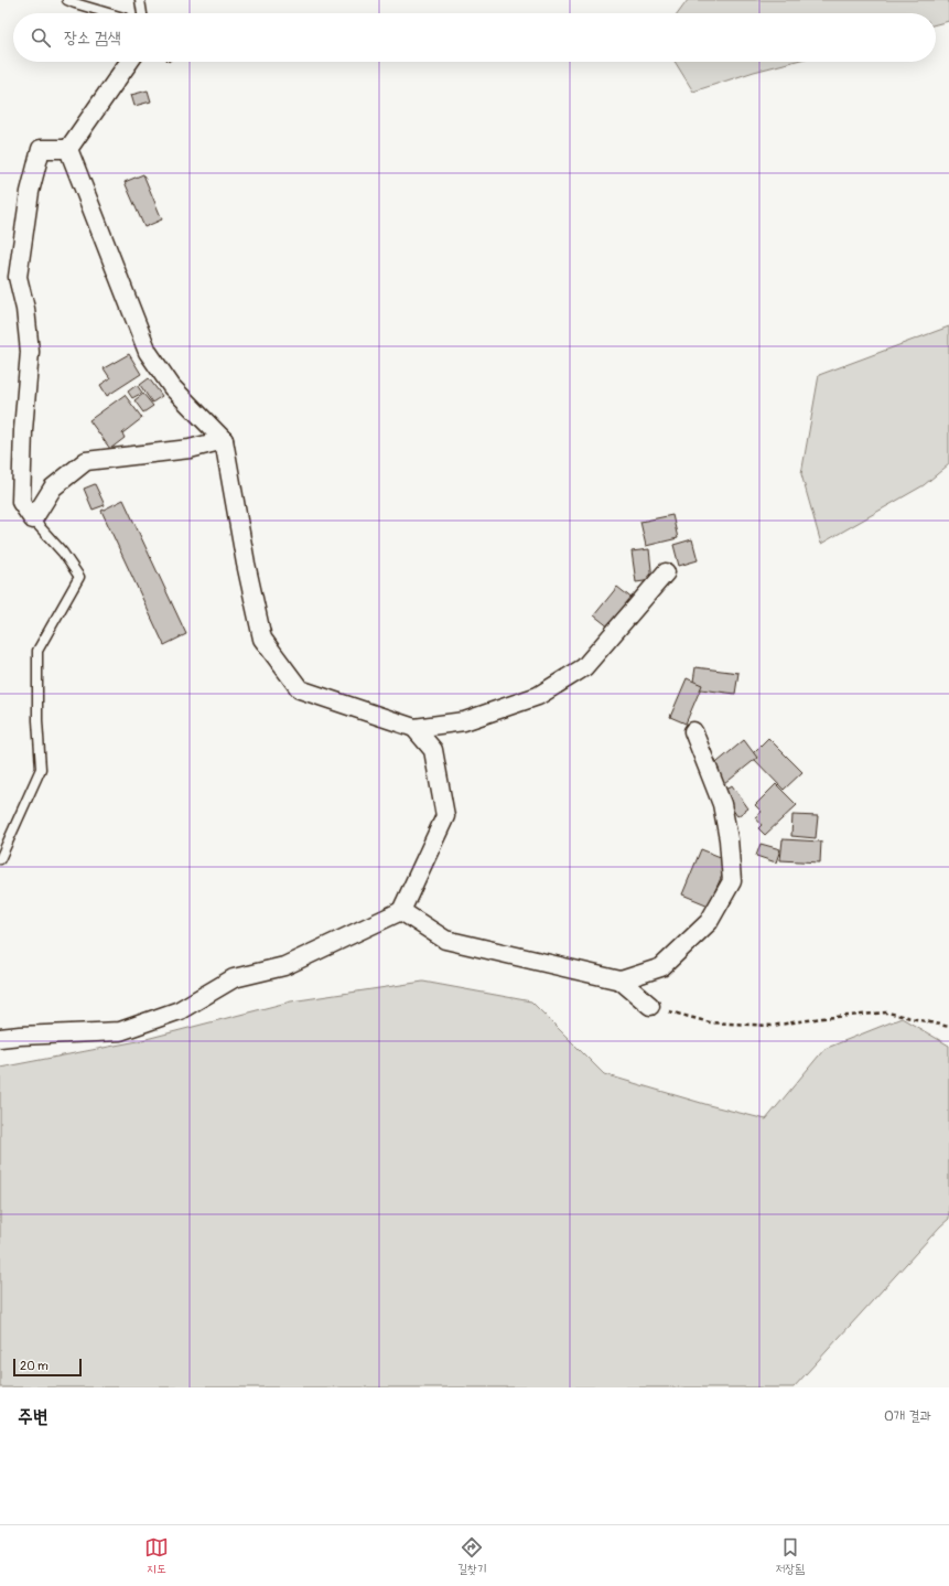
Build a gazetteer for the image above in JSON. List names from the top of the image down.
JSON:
{
  "scale_bar": "20 m",
  "page": {
    "search": "장소 검색",
    "scale": "20 m",
    "heading": ["주변", "0개 결과"],
    "nav": ["지도", "길찾기", "저장됨"]
  }
}
